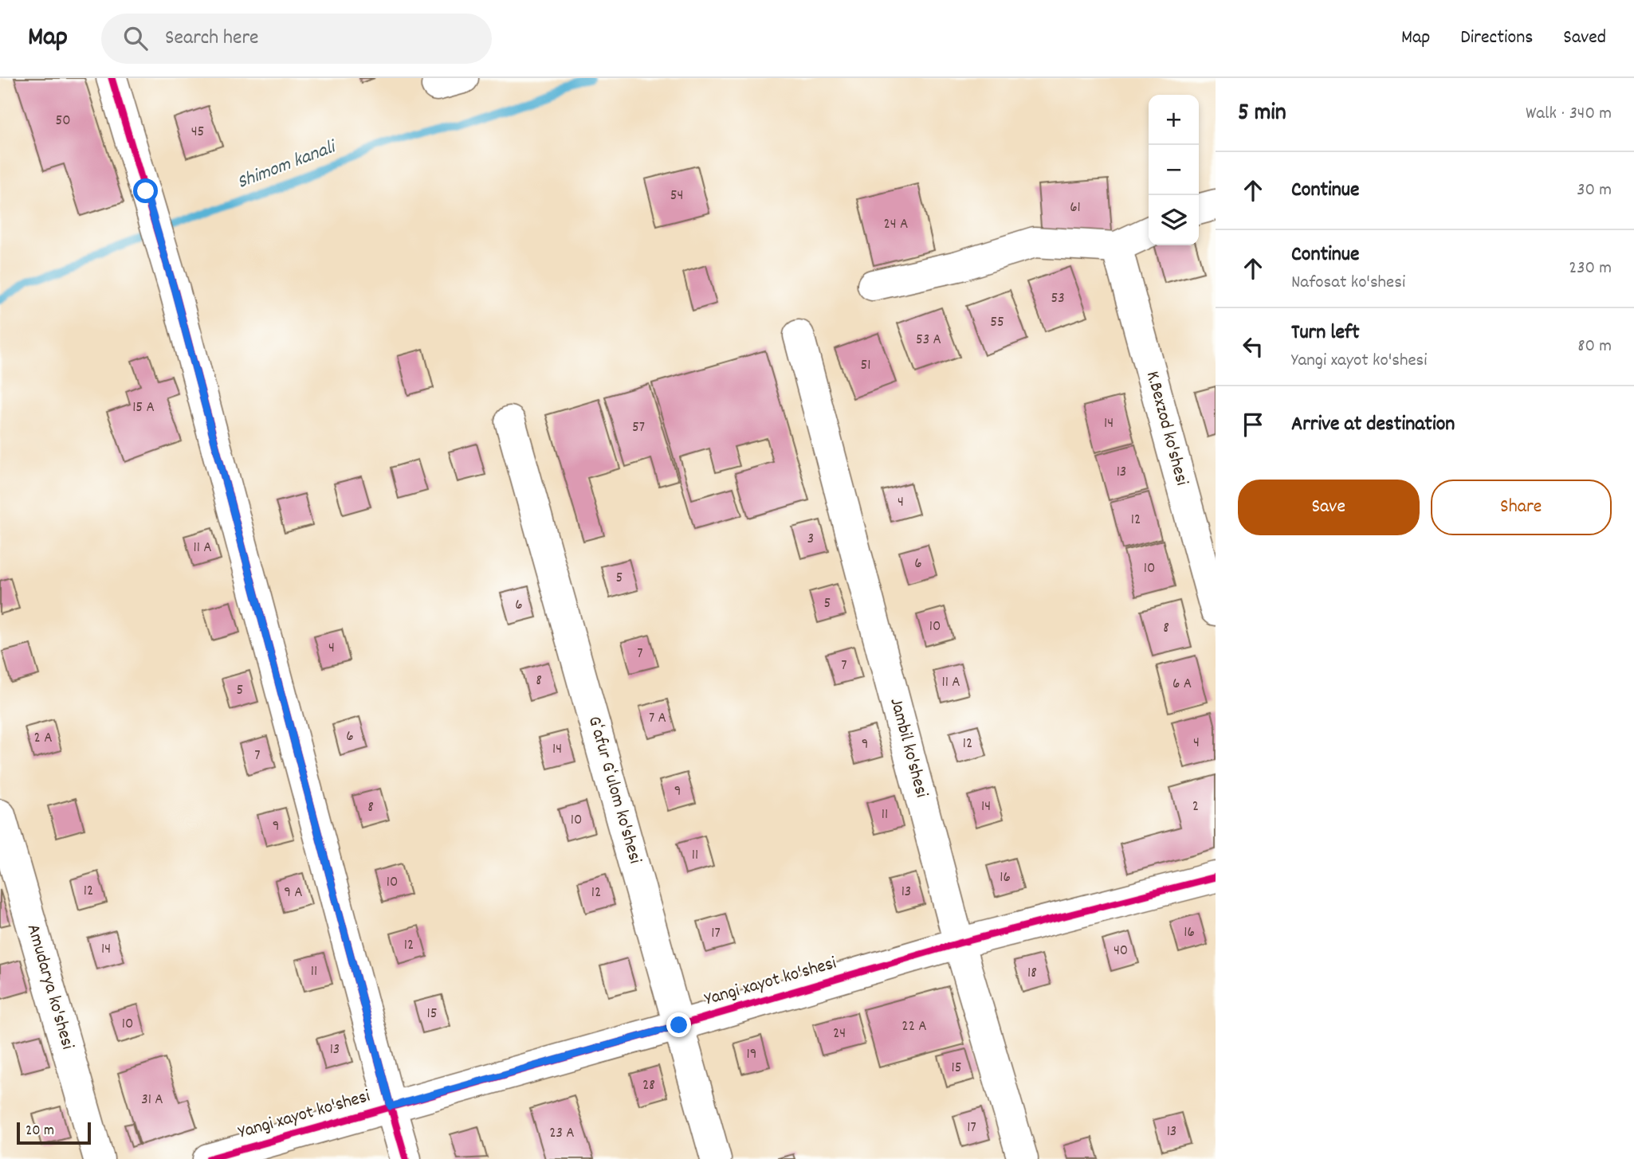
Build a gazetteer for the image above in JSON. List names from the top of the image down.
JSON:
{
  "streets": {
    "street": [
      "K.Bexzod ko'shesi",
      "Jambil ko'shesi",
      "Gʻafur Gʻulom ko'shesi",
      "Yangi xayot ko'shesi",
      "Amudarya ko'shesi"
    ]
  },
  "crossings": [
    ["Jambil ko'shesi", "Yangi xayot ko'shesi"],
    ["Gʻafur Gʻulom ko'shesi", "Yangi xayot ko'shesi"]
  ],
  "water": ["Shimom kanali"],
  "house_numbers": [
    "50",
    "45",
    "54",
    "61",
    "24 A",
    "53",
    "55",
    "53 A",
    "51",
    "15 A",
    "14",
    "57",
    "13",
    "4",
    "12",
    "3",
    "11 A",
    "6",
    "10",
    "5",
    "5",
    "6",
    "10",
    "8",
    "4",
    "7",
    "7",
    "8",
    "11 A",
    "6 A",
    "5",
    "7 A",
    "6",
    "2 A",
    "4",
    "12",
    "9",
    "14",
    "7",
    "9",
    "14",
    "2",
    "8",
    "11",
    "10",
    "9",
    "11",
    "16",
    "10",
    "12",
    "13",
    "9 A",
    "12",
    "16",
    "17",
    "12",
    "14",
    "40",
    "11",
    "18",
    "15",
    "10",
    "22 A",
    "24",
    "13",
    "19",
    "15",
    "28",
    "31 A",
    "17",
    "13",
    "23 A"
  ],
  "scale_bar": "20 m",
  "page": {
    "header": "Map",
    "search": "Search here",
    "nav": ["Map", "Directions", "Saved"],
    "heading": ["5 min", "Walk · 340 m"],
    "map_buttons": ["+", "−"],
    "list": [
      ["Continue", "30 m"],
      ["Continue", "Nafosat ko'shesi", "230 m"],
      ["Turn left", "Yangi xayot ko'shesi", "80 m"],
      "Arrive at destination"
    ],
    "buttons": ["Save", "Share"],
    "scale": "20 m"
  }
}
